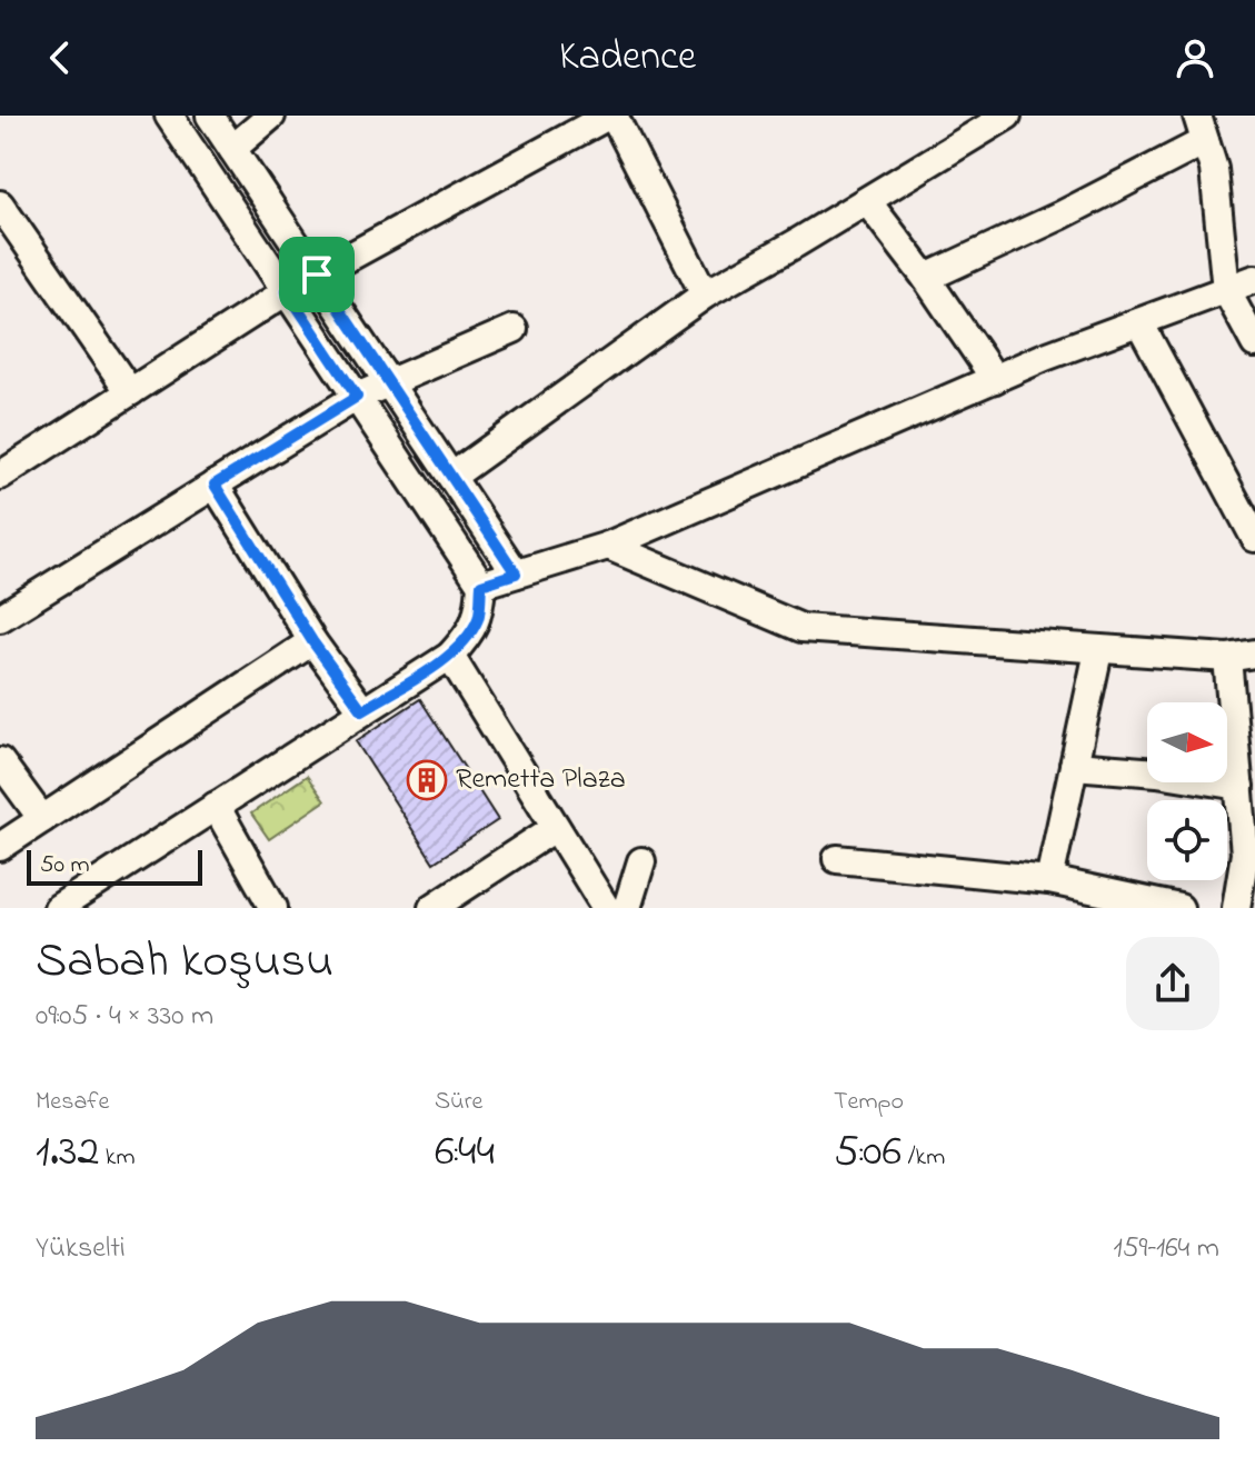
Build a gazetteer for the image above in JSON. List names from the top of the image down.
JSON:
{
  "places": {
    "building": ["Remetta Plaza"]
  },
  "scale_bar": "50 m",
  "north": "right",
  "page": {
    "header": "Kadence",
    "scale": "50 m",
    "heading": ["Sabah koşusu", "09:05 · 4 × 330 m"],
    "stats": [
      ["Mesafe", "1.32 km"],
      ["Süre", "6:44"],
      ["Tempo", "5:06 /km"]
    ],
    "chart": ["Yükselti", "159–164 m"]
  }
}
